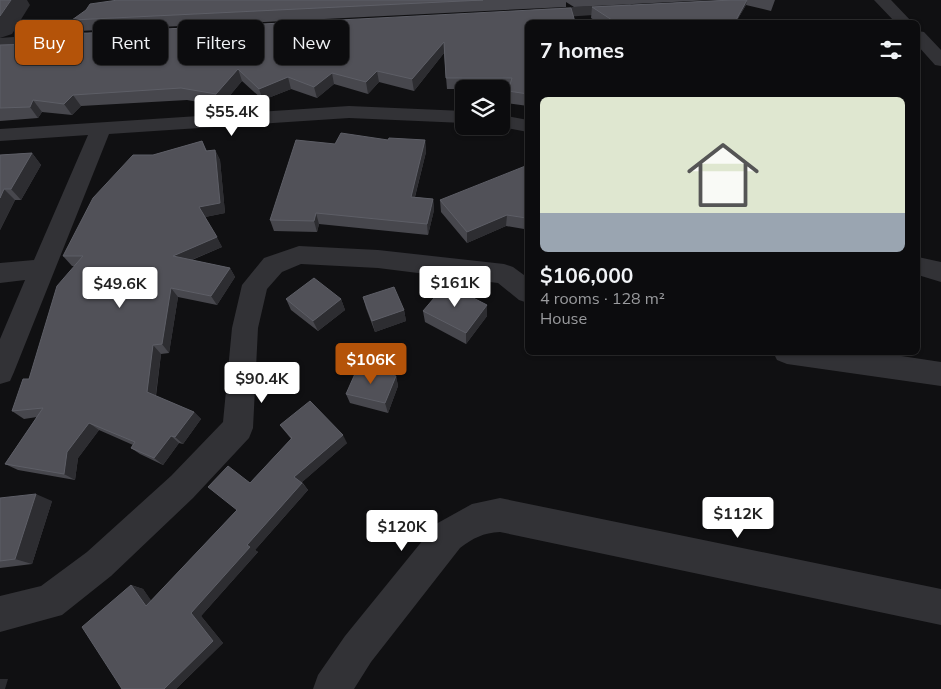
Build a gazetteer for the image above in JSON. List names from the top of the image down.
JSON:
{
  "page": {
    "chip": [
      "Buy",
      "Rent",
      "Filters",
      "New"
    ],
    "heading": "7 homes",
    "list": [
      {
        "name": "$106,000",
        "note": "4 rooms · 128 m² · House"
      }
    ],
    "price": [
      "$55.4K",
      "$161K",
      "$49.6K",
      "$106K",
      "$90.4K",
      "$112K",
      "$120K"
    ]
  }
}
